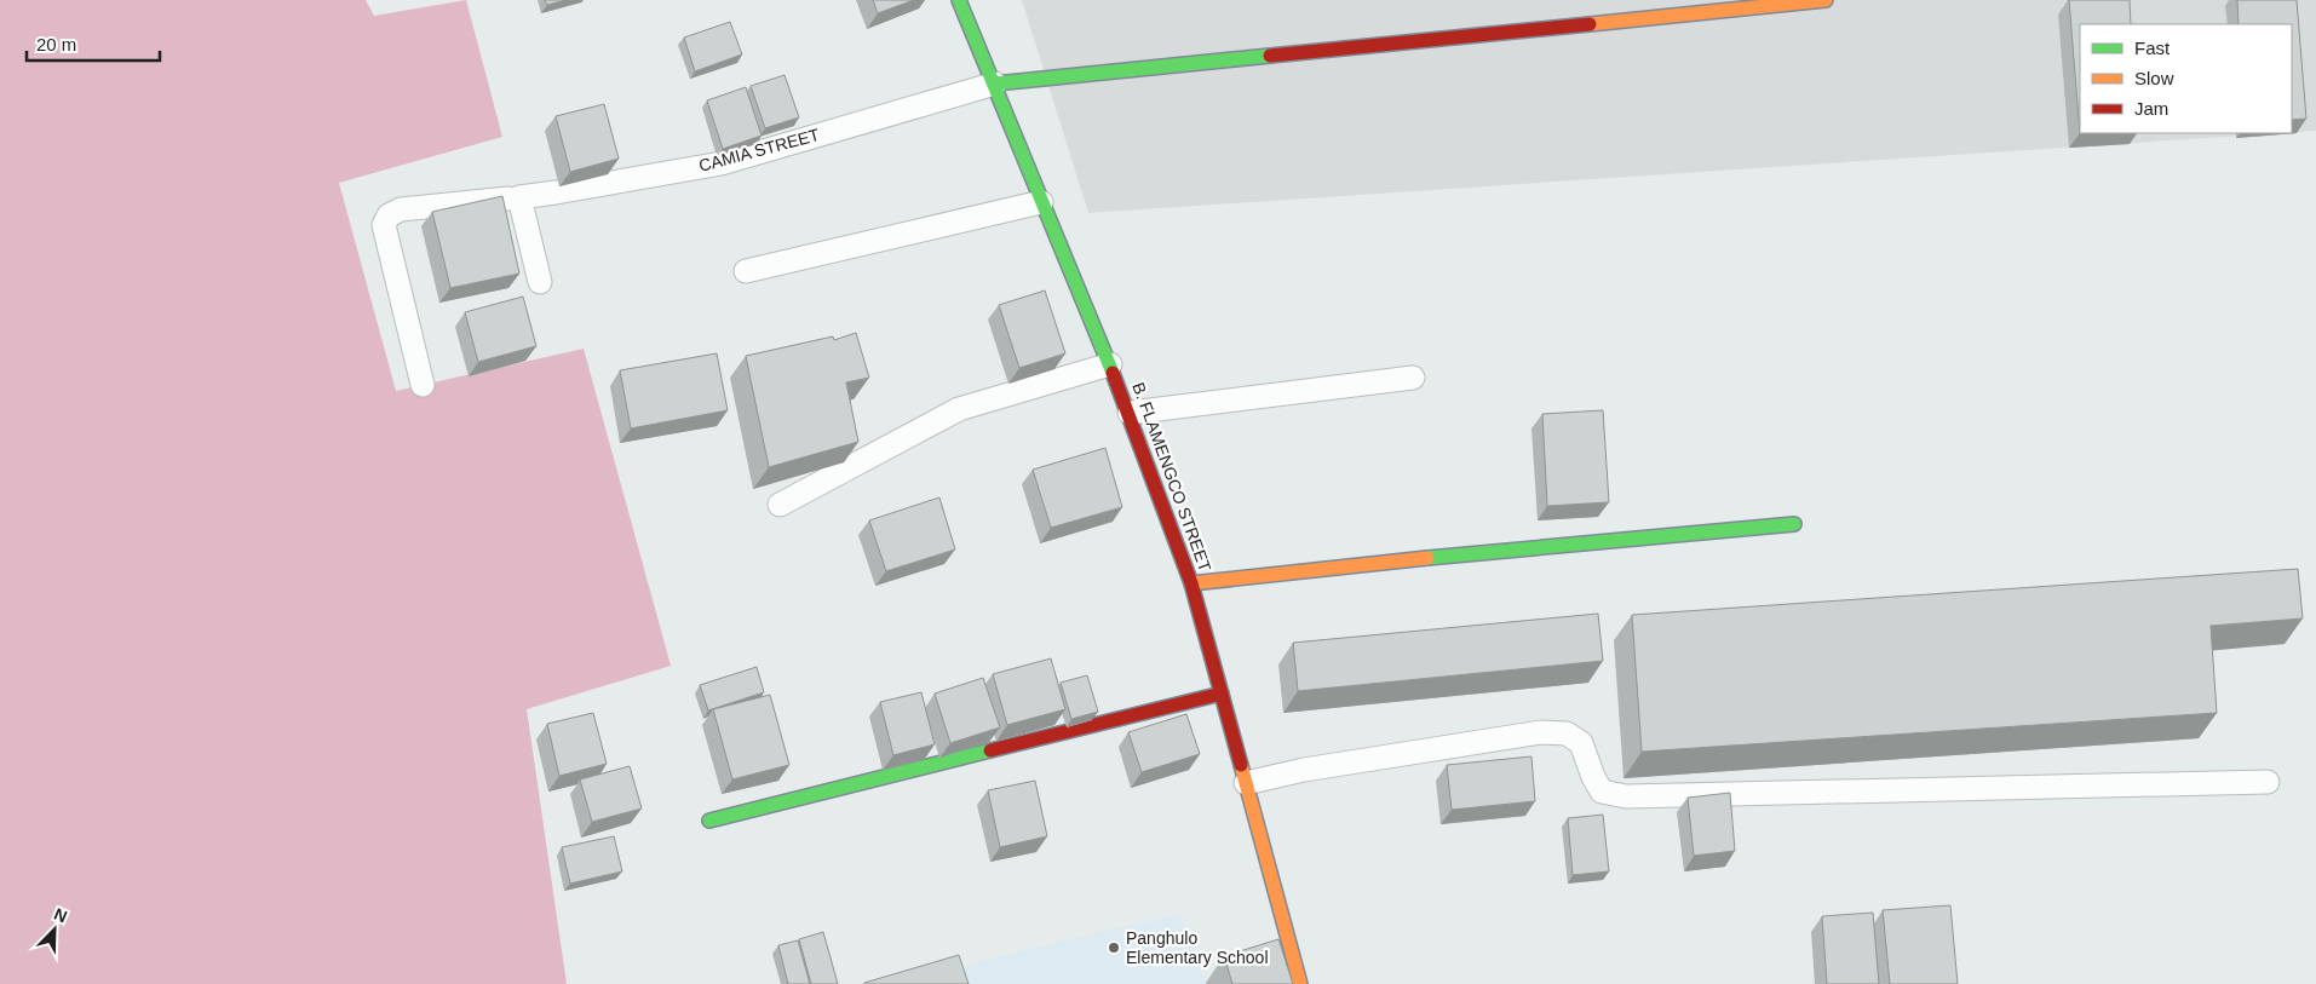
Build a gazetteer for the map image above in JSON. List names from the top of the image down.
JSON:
{
  "streets": {
    "street": ["B. FLAMENGCO STREET"],
    "lane": ["CAMIA STREET"]
  },
  "crossings": [
    ["CAMIA STREET", "B. FLAMENGCO STREET"]
  ],
  "places": ["Panghulo Elementary School"],
  "legend": ["Fast", "Slow", "Jam"],
  "scale_bar": "20 m",
  "north": "top right"
}
